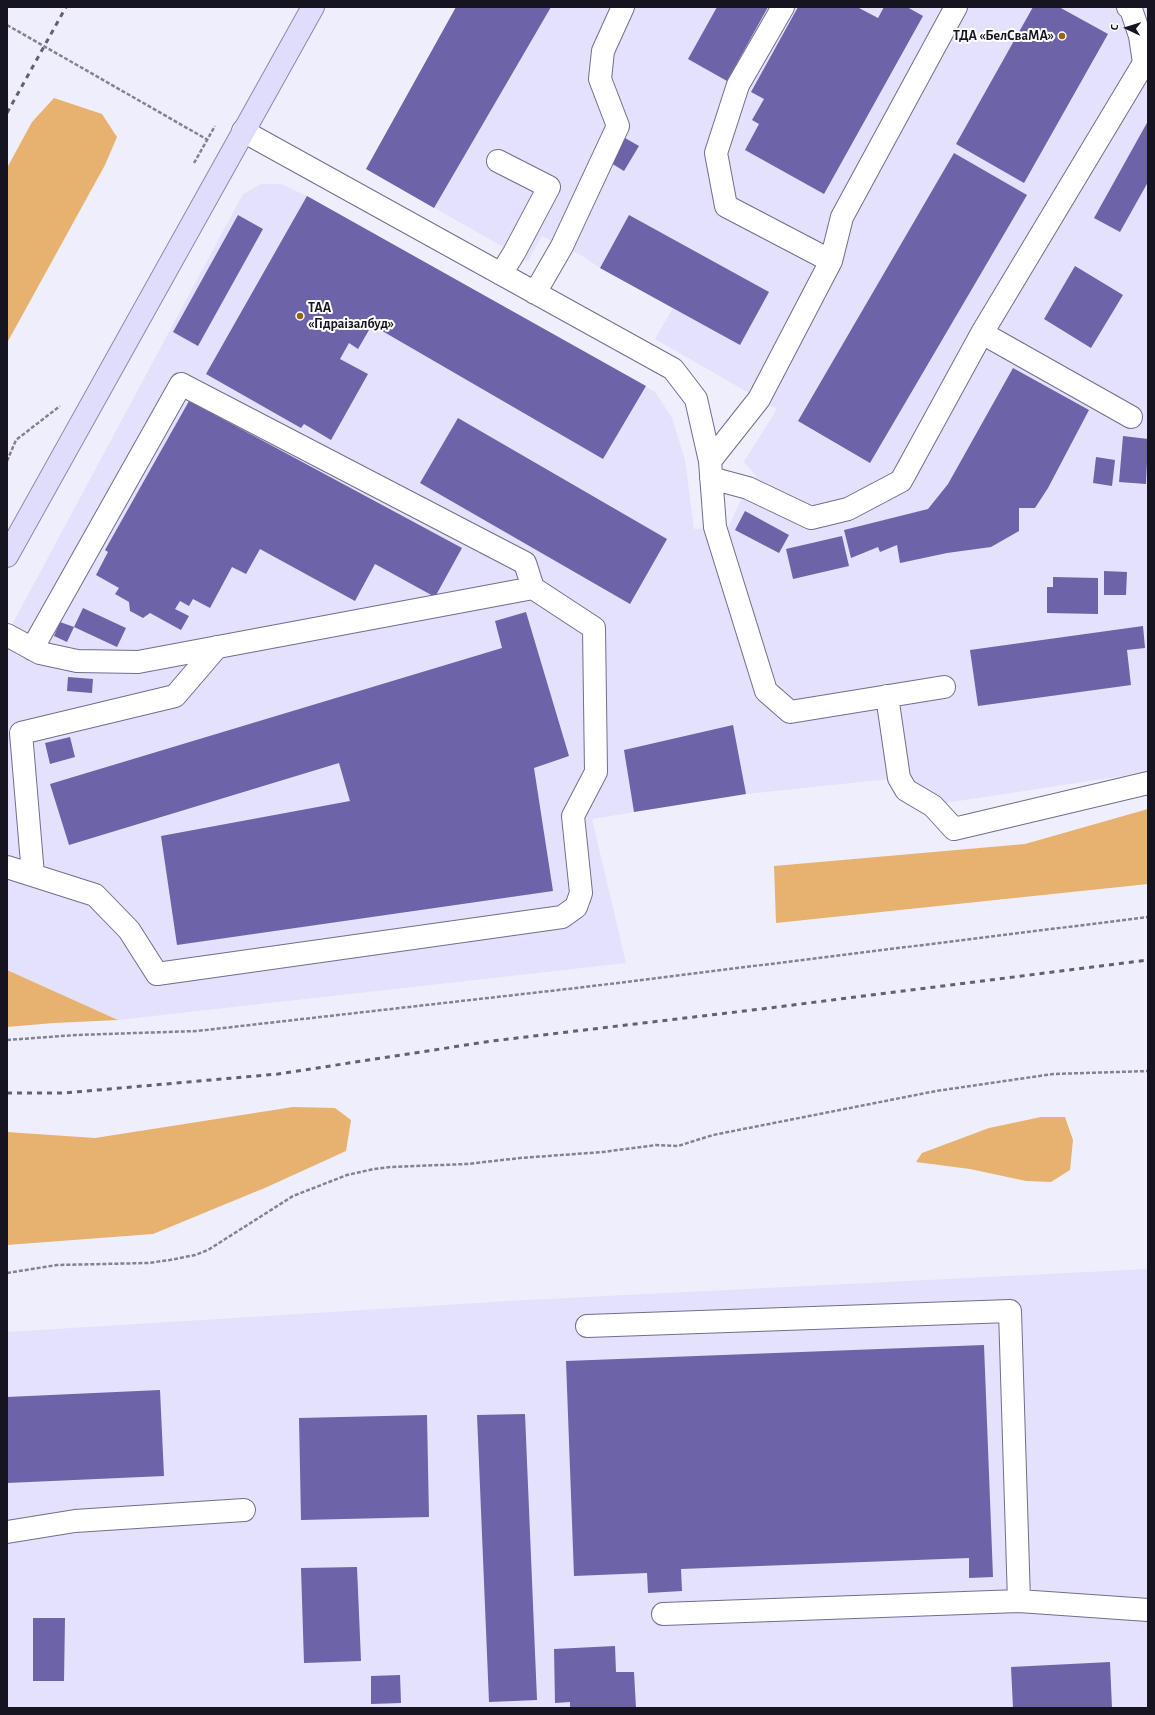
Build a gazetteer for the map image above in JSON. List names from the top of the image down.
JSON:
{
  "places": ["ТДА «БелСваМА»", "ТАА «Гідраізалбуд»"],
  "north": "left"
}
